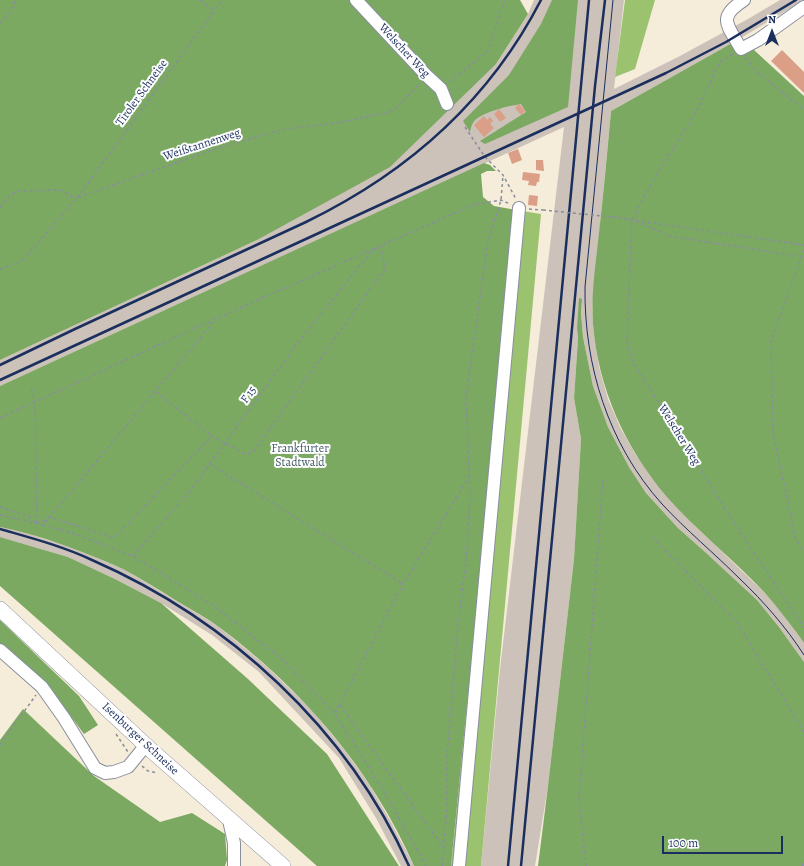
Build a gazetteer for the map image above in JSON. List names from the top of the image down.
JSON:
{
  "streets": {
    "main road": ["Isenburger Schneise"],
    "street": ["Welscher Weg"],
    "path": ["Tiroler Schneise", "Weißtannenweg", "F 15"]
  },
  "crossings": [
    ["Welscher Weg", "Weißtannenweg"],
    ["Tiroler Schneise", "Weißtannenweg"]
  ],
  "parks": ["Frankfurter Stadtwald"],
  "scale_bar": "100 m",
  "north": "top"
}
